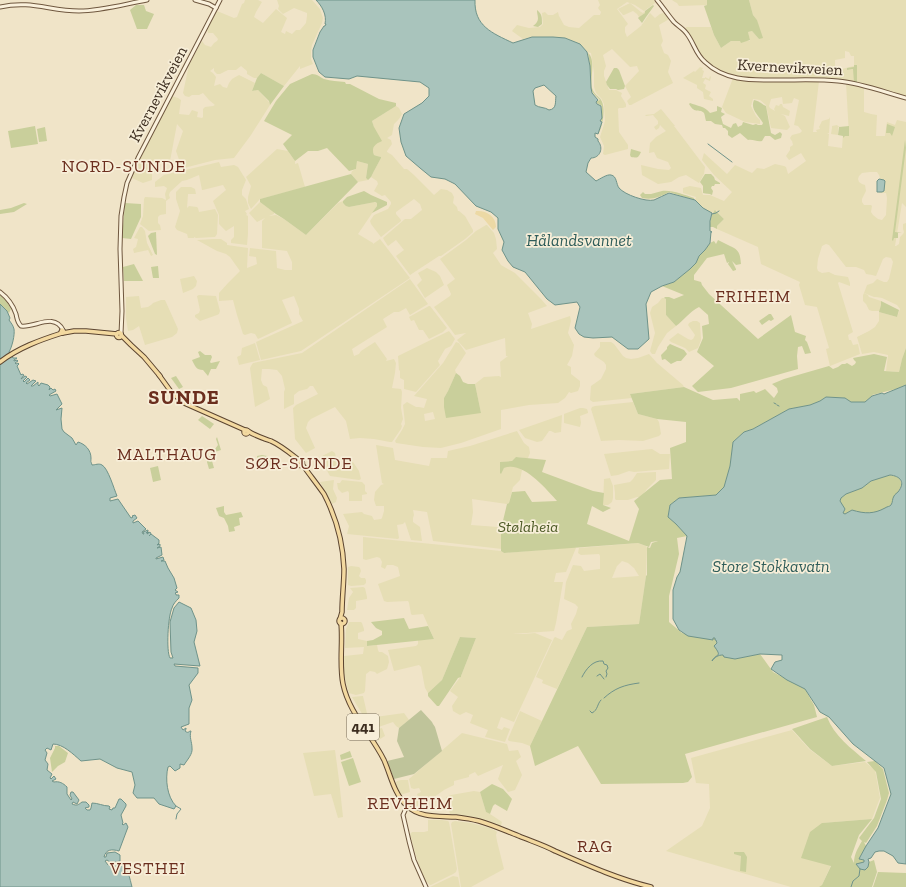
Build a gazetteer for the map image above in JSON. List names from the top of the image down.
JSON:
{
  "streets": {
    "main road": ["Kvernevikveien", "441"]
  },
  "crossings": [
    ["Kvernevikveien", "441"]
  ],
  "districts": [
    "NORD-SUNDE",
    "FRIHEIM",
    "SUNDE",
    "MALTHAUG",
    "SØR-SUNDE",
    "REVHEIM",
    "RAG",
    "VESTHEI"
  ],
  "water": ["Hålandsvannet", "Store Stokkavatn"],
  "parks": ["Stølaheia"]
}
